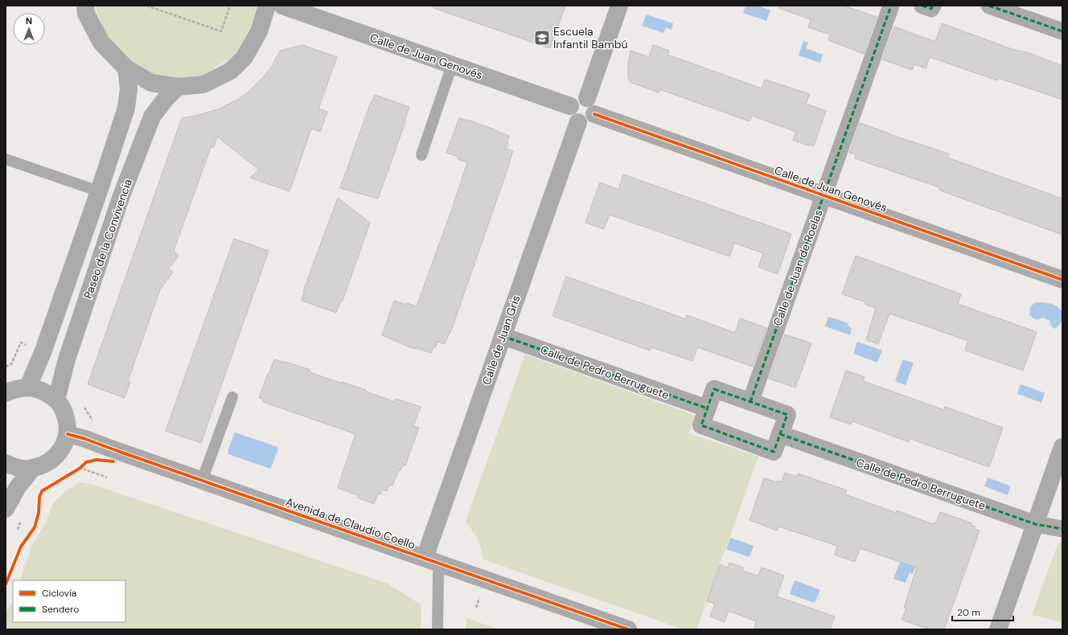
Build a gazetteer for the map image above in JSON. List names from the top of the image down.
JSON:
{
  "streets": {
    "street": [
      "Calle de Juan Genovés",
      "Paseo de la Convivencia",
      "Calle de Juan de Roelas",
      "Calle de Juan Gris",
      "Calle de Pedro Berruguete",
      "Avenida de Claudio Coello"
    ]
  },
  "crossings": [
    ["Calle de Juan Genovés", "Calle de Juan de Roelas"],
    ["Calle de Juan Genovés", "Calle de Juan Gris"],
    ["Calle de Juan Gris", "Calle de Pedro Berruguete"],
    ["Calle de Juan Gris", "Avenida de Claudio Coello"]
  ],
  "places": {
    "school or university": ["Escuela Infantil Bambú"]
  },
  "legend": ["Ciclovía", "Sendero"],
  "scale_bar": "20 m",
  "north": "top"
}
